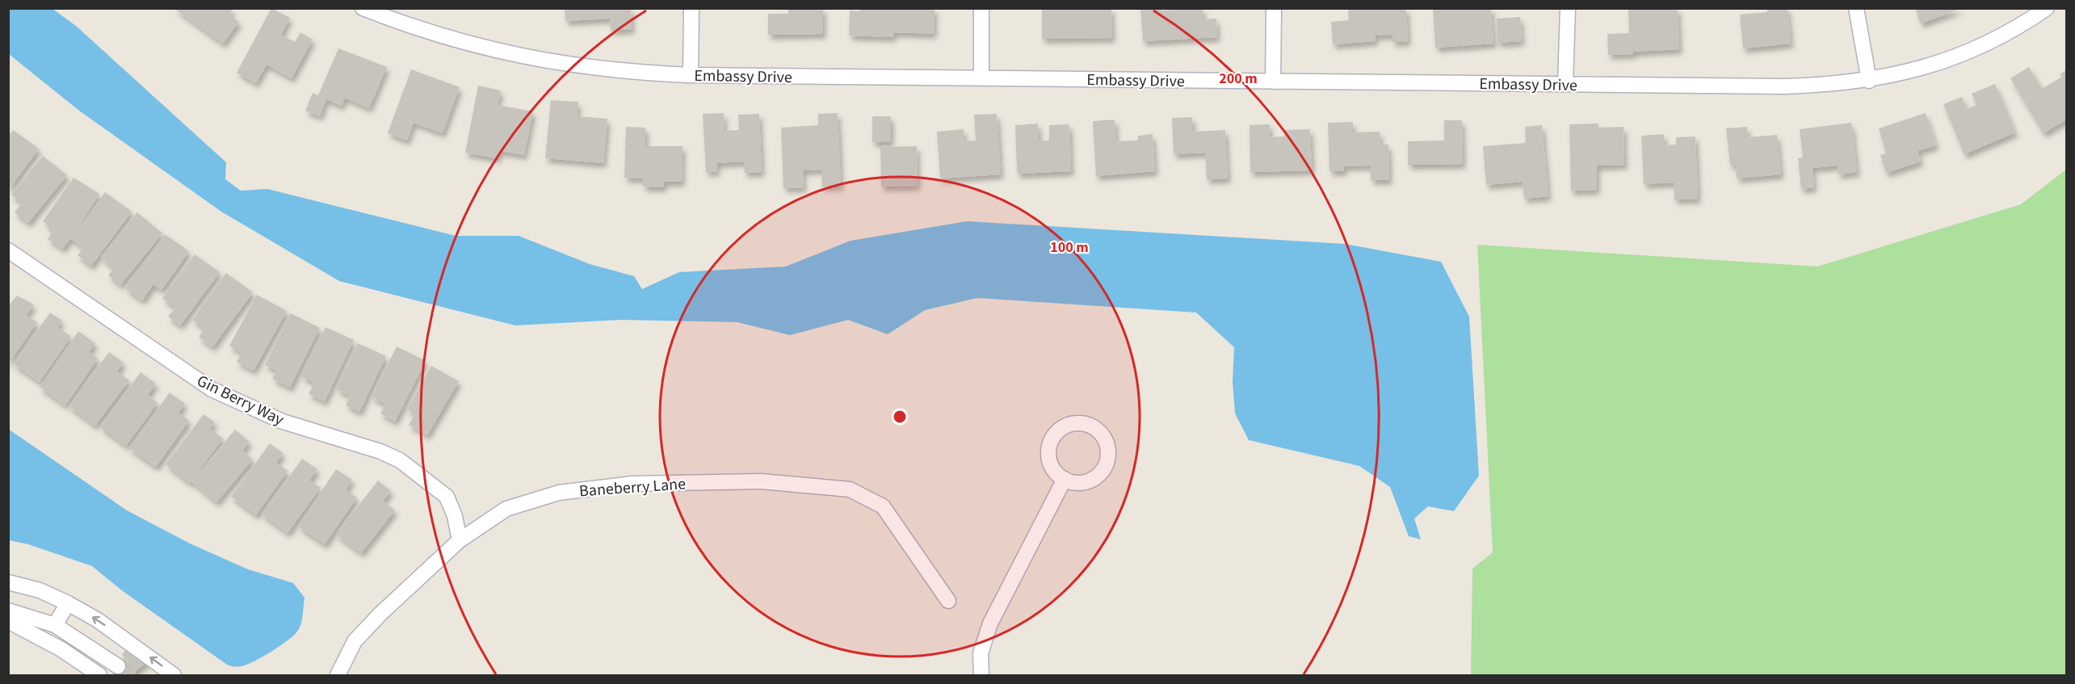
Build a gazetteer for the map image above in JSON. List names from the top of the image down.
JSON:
{
  "streets": {
    "street": ["Embassy Drive", "Gin Berry Way", "Baneberry Lane"]
  },
  "crossings": [
    ["Gin Berry Way", "Baneberry Lane"]
  ],
  "rings": ["200 m", "100 m"]
}
